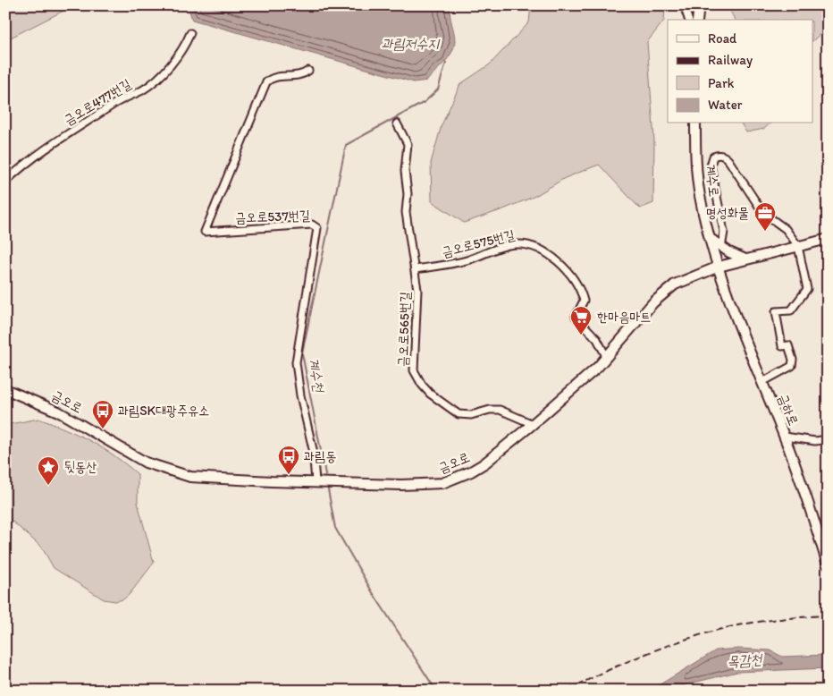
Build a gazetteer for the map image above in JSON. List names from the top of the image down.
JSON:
{
  "streets": {
    "main road": ["계수로", "금오로", "금하로"],
    "street": [
      "금오로477번길",
      "금오로537번길",
      "금오로575번길",
      "금오로565번길"
    ]
  },
  "crossings": [
    ["계수로", "금오로"],
    ["계수로", "금하로"],
    ["금오로537번길", "금오로"],
    ["금오로575번길", "금오로565번길"],
    ["금오로575번길", "금오로"],
    ["금오로565번길", "금오로"],
    ["금오로", "금하로"]
  ],
  "water": ["과림저수지", "계수천", "목감천"],
  "places": {
    "office": ["명성화물"],
    "supermarket": ["한마음마트"],
    "bus stop": ["과림SK대광주유소", "과림동"],
    "place": ["뒷동산"]
  },
  "legend": [
    "Road",
    "Railway",
    "Park",
    "Water"
  ]
}
